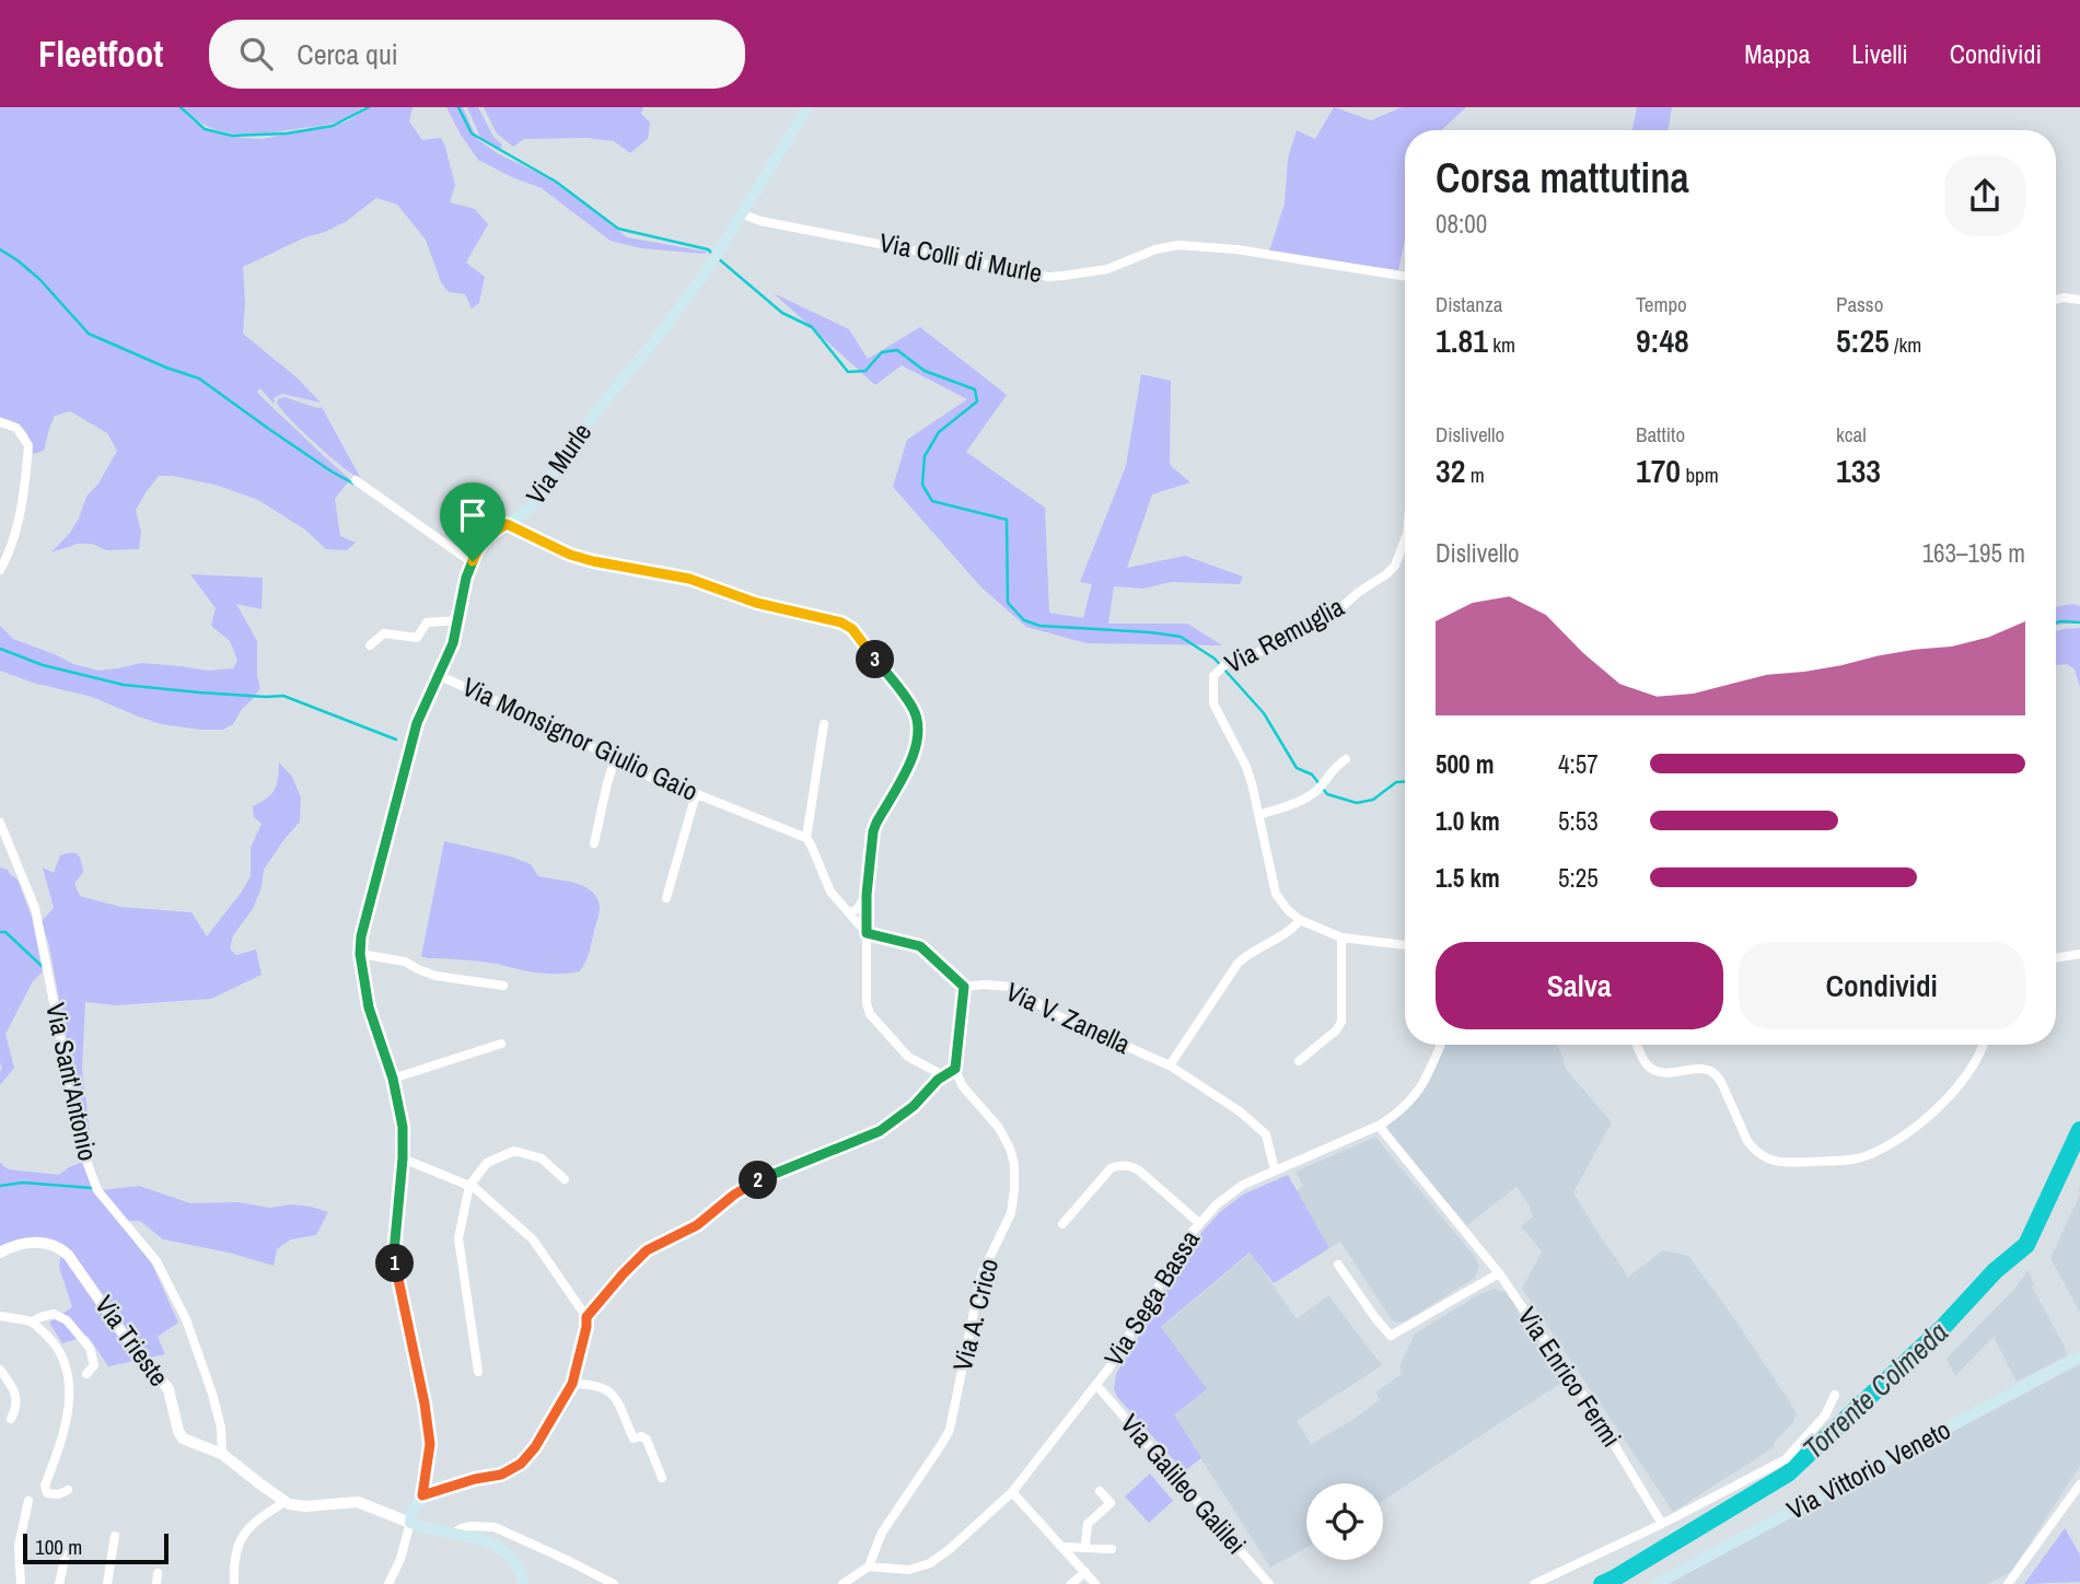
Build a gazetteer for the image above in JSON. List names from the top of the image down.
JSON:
{
  "streets": {
    "main road": ["Via Murle", "Via Vittorio Veneto"],
    "street": [
      "Via Colli di Murle",
      "Via Remuglia",
      "Via Monsignor Giulio Gaio",
      "Via V. Zanella",
      "Via Sant'Antonio",
      "Via Sega Bassa",
      "Via A. Crico",
      "Via Trieste",
      "Via Enrico Fermi",
      "Via Galileo Galilei"
    ]
  },
  "crossings": [
    ["Via Colli di Murle", "Via Murle"],
    ["Via Murle", "Via Monsignor Giulio Gaio"],
    ["Via V. Zanella", "Via Sega Bassa"],
    ["Via Sant'Antonio", "Via Trieste"],
    ["Via Sega Bassa", "Via A. Crico"],
    ["Via Sega Bassa", "Via Enrico Fermi"],
    ["Via Sega Bassa", "Via Galileo Galilei"]
  ],
  "water": ["Torrente Colmeda"],
  "scale_bar": "100 m",
  "page": {
    "header": "Fleetfoot",
    "search": "Cerca qui",
    "nav": ["Mappa", "Livelli", "Condividi"],
    "heading": ["Corsa mattutina", "08:00"],
    "stats": [
      ["Distanza", "1.81 km"],
      ["Tempo", "9:48"],
      ["Passo", "5:25 /km"],
      ["Dislivello", "32 m"],
      ["Battito", "170 bpm"],
      ["kcal", "133"]
    ],
    "chart": ["Dislivello", "163–195 m"],
    "pins": ["3", "2", "1"],
    "list": [
      {
        "name": "500 m",
        "note": "4:57"
      },
      {
        "name": "1.0 km",
        "note": "5:53"
      },
      {
        "name": "1.5 km",
        "note": "5:25"
      }
    ],
    "buttons": ["Salva", "Condividi"],
    "scale": "100 m"
  }
}
